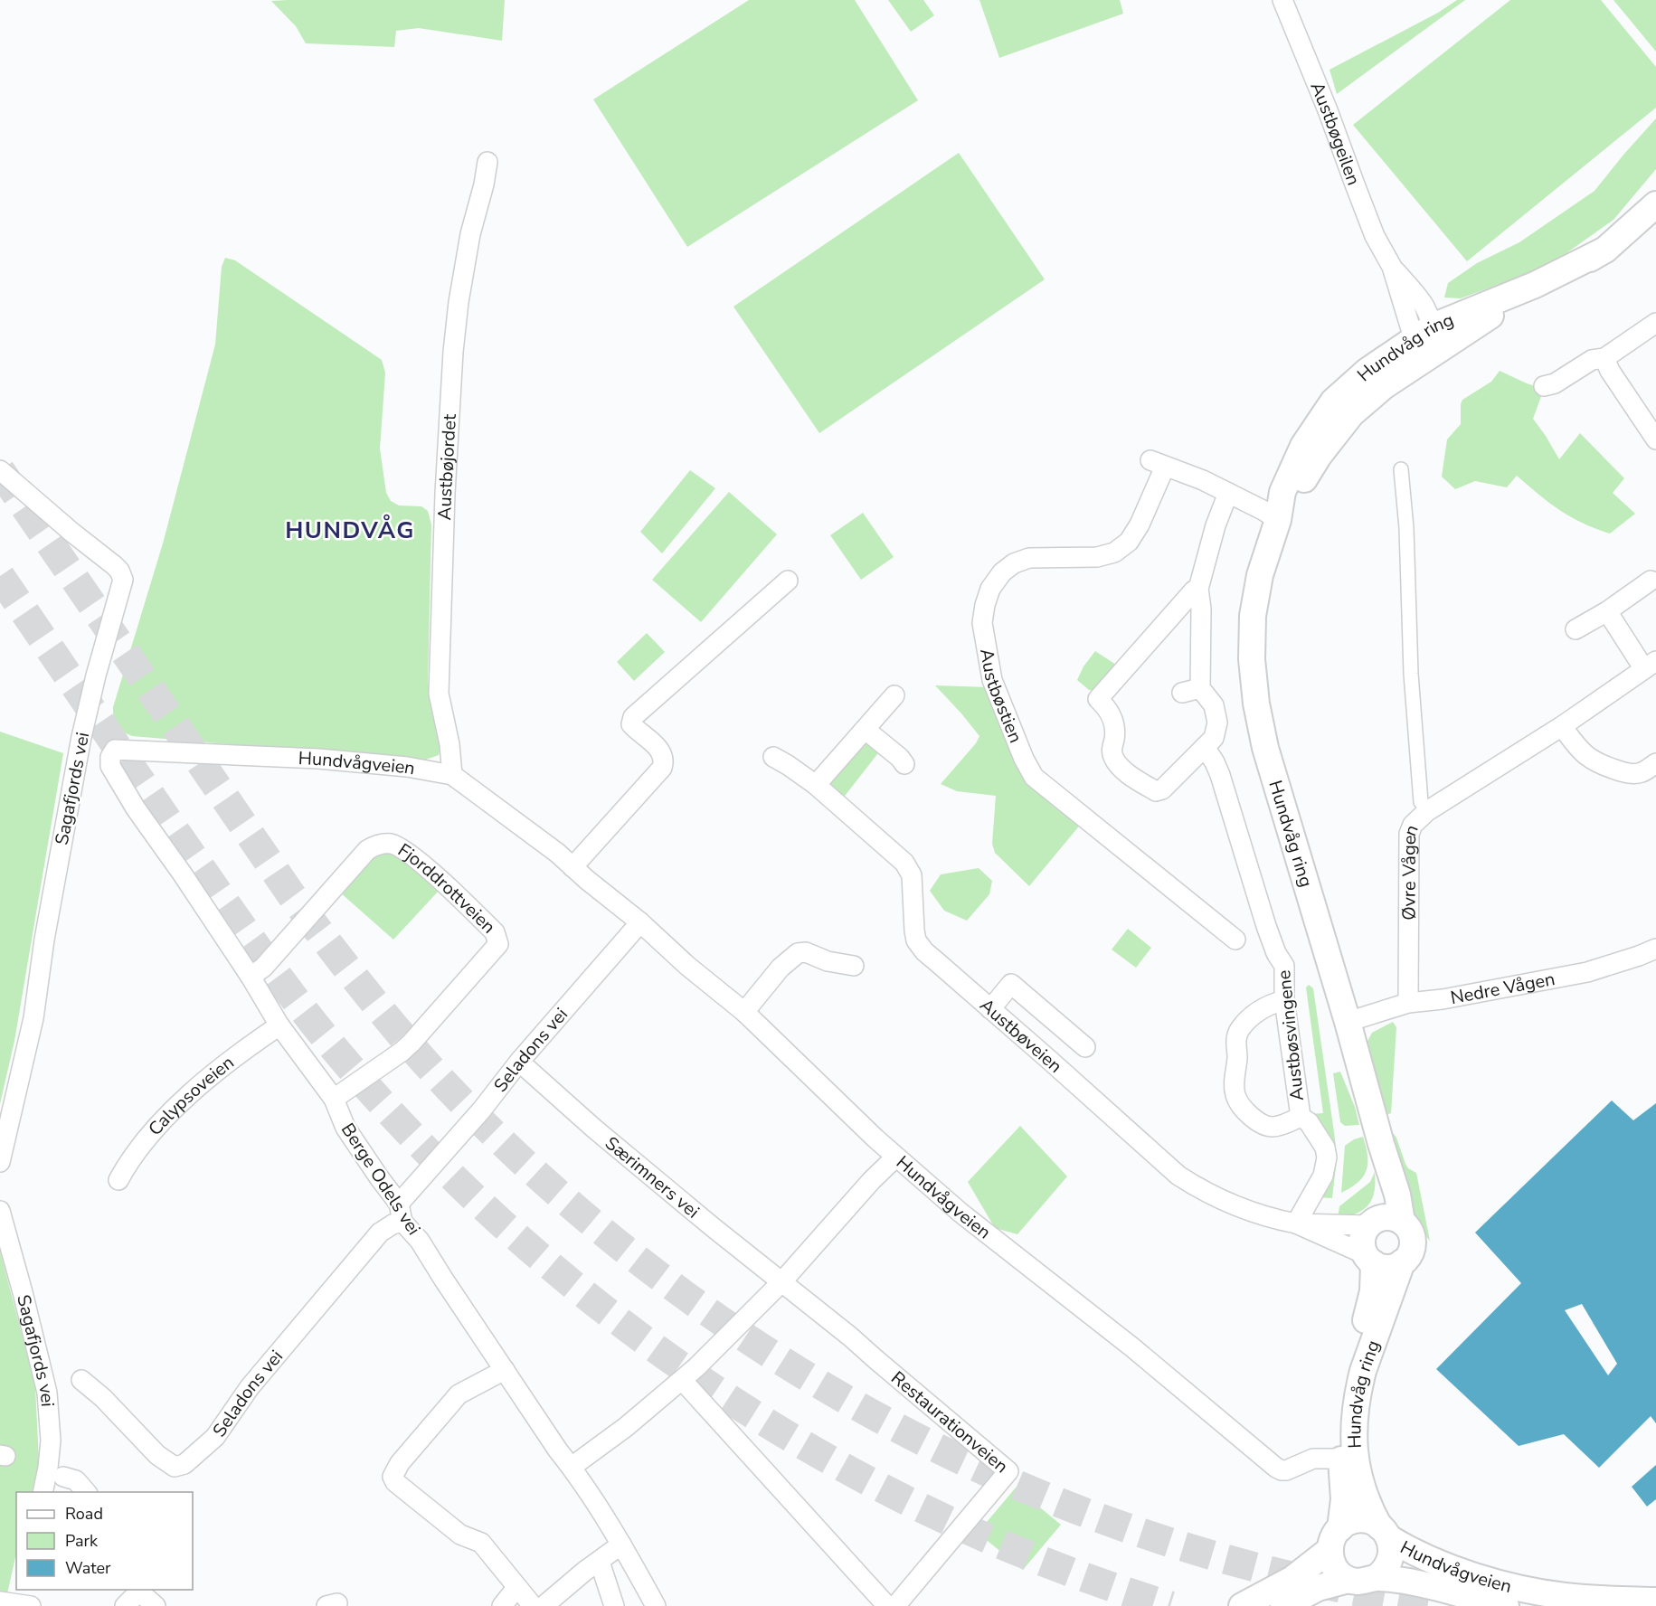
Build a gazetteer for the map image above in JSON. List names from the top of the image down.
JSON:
{
  "streets": {
    "main road": ["Hundvåg ring", "Hundvågveien"],
    "street": [
      "Austbøgeilen",
      "Austbøjordet",
      "Austbøstien",
      "Sagafjords vei",
      "Øvre Vågen",
      "Fjorddrottveien",
      "Nedre Vågen",
      "Austbøveien",
      "Austbøsvingene",
      "Seladons vei",
      "Calypsoveien",
      "Særimners vei",
      "Berge Odels vei",
      "Restaurationveien"
    ]
  },
  "crossings": [
    ["Austbøgeilen", "Hundvåg ring"],
    ["Hundvåg ring", "Hundvågveien"],
    ["Hundvåg ring", "Nedre Vågen"],
    ["Hundvåg ring", "Austbøveien"],
    ["Austbøjordet", "Hundvågveien"],
    ["Hundvågveien", "Seladons vei"],
    ["Hundvågveien", "Berge Odels vei"],
    ["Øvre Vågen", "Nedre Vågen"],
    ["Fjorddrottveien", "Berge Odels vei"],
    ["Austbøveien", "Austbøsvingene"],
    ["Seladons vei", "Berge Odels vei"],
    ["Calypsoveien", "Berge Odels vei"],
    ["Særimners vei", "Restaurationveien"]
  ],
  "districts": ["HUNDVÅG"],
  "legend": ["Road", "Park", "Water"]
}
